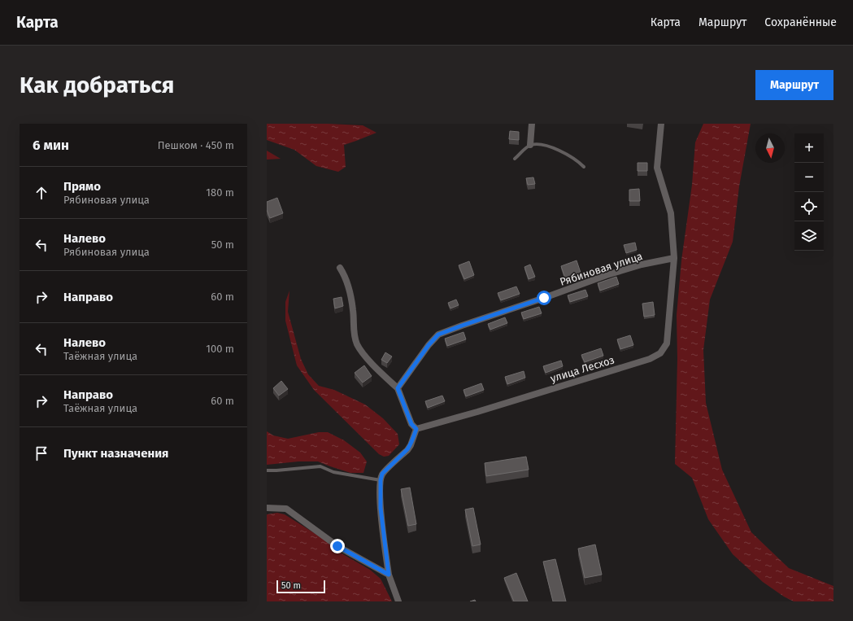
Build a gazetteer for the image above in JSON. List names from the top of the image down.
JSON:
{
  "streets": {
    "street": ["Рябиновая улица", "улица Лесхоз"]
  },
  "crossings": [
    ["Рябиновая улица", "улица Лесхоз"]
  ],
  "scale_bar": "50 m",
  "north": "bottom",
  "page": {
    "header": "Карта",
    "nav": ["Карта", "Маршрут", "Сохранённые"],
    "buttons": "Маршрут",
    "title": "Как добраться",
    "heading": ["6 мин", "Пешком · 450 m"],
    "map_buttons": ["+", "−"],
    "list": [
      ["Прямо", "Рябиновая улица", "180 m"],
      ["Налево", "Рябиновая улица", "50 m"],
      ["Направо", "60 m"],
      ["Налево", "Таёжная улица", "100 m"],
      ["Направо", "Таёжная улица", "60 m"],
      "Пункт назначения"
    ],
    "scale": "50 m"
  }
}
